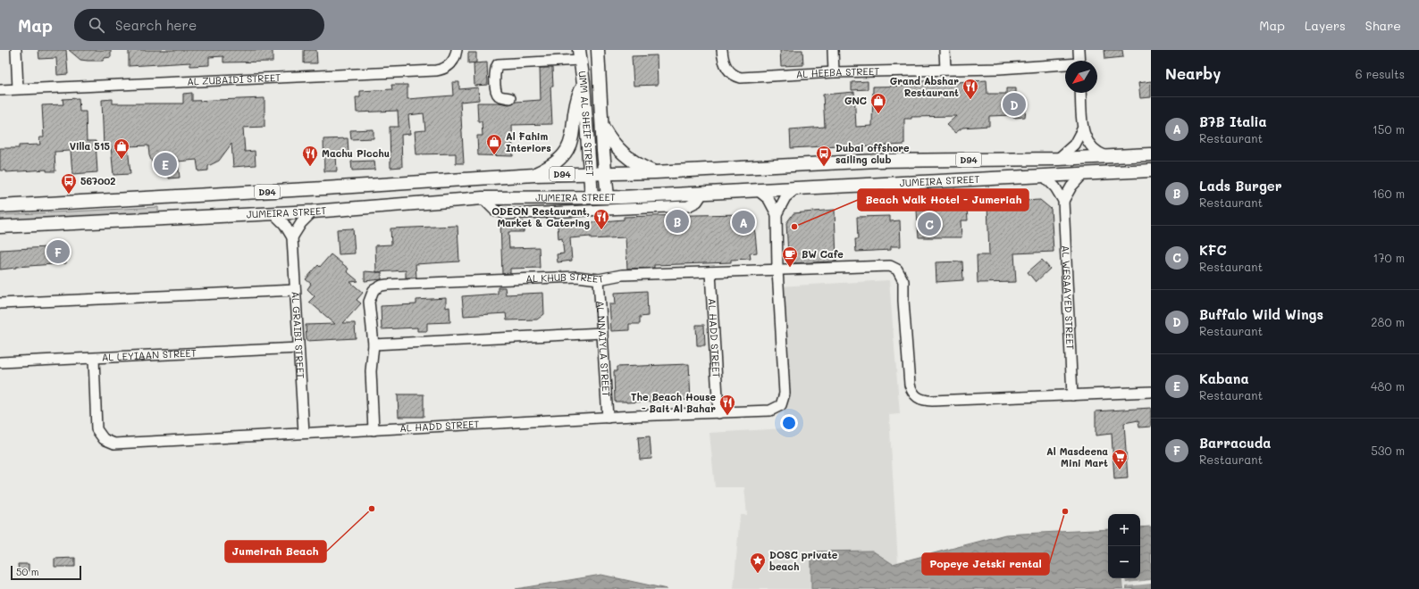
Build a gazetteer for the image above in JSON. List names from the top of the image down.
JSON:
{
  "streets": {
    "main road": ["UMM AL SHEIF STREET", "D94", "JUMEIRA STREET"],
    "street": [
      "AL HEEBA STREET",
      "AL ZUBAIDI STREET",
      "AL KHUB STREET",
      "AL WESAAYED STREET",
      "AL GRAIBI STREET",
      "AL HADD STREET",
      "AL NNAIYLA STREET",
      "AL LEYIAAN STREET"
    ]
  },
  "crossings": [
    ["UMM AL SHEIF STREET", "JUMEIRA STREET"],
    ["JUMEIRA STREET", "AL GRAIBI STREET"],
    ["AL KHUB STREET", "AL WESAAYED STREET"],
    ["AL KHUB STREET", "AL HADD STREET"],
    ["AL KHUB STREET", "AL NNAIYLA STREET"],
    ["AL GRAIBI STREET", "AL HADD STREET"],
    ["AL GRAIBI STREET", "AL LEYIAAN STREET"],
    ["AL HADD STREET", "AL NNAIYLA STREET"],
    ["AL HADD STREET", "AL LEYIAAN STREET"]
  ],
  "places": {
    "restaurant": [
      "Grand Abshar Restaurant",
      "Machu Picchu",
      "ODEON Restaurant, Market & Catering",
      "The Beach House - Bait Al Bahar"
    ],
    "shop": ["GNC", "Al Fahim Interiors", "Villa 515"],
    "bus stop": ["Dubai offshore sailing club", "567002"],
    "other": ["Beach Walk Hotel - Jumeriah", "Jumeirah Beach", "Popeye Jetski rental"],
    "cafe": ["BW Cafe"],
    "supermarket": ["Al Masdeena Mini Mart"],
    "place": ["DOSC private beach"]
  },
  "scale_bar": "50 m",
  "north": "bottom left",
  "page": {
    "header": "Map",
    "search": "Search here",
    "nav": ["Map", "Layers", "Share"],
    "heading": ["Nearby", "6 results"],
    "pins": [
      "D",
      "E",
      "B",
      "A",
      "C",
      "F"
    ],
    "list": [
      {
        "mark": "A",
        "name": "B7B Italia",
        "note": "Restaurant",
        "value": "150 m"
      },
      {
        "mark": "B",
        "name": "Lads Burger",
        "note": "Restaurant",
        "value": "160 m"
      },
      {
        "mark": "C",
        "name": "KFC",
        "note": "Restaurant",
        "value": "170 m"
      },
      {
        "mark": "D",
        "name": "Buffalo Wild Wings",
        "note": "Restaurant",
        "value": "280 m"
      },
      {
        "mark": "E",
        "name": "Kabana",
        "note": "Restaurant",
        "value": "480 m"
      },
      {
        "mark": "F",
        "name": "Barracuda",
        "note": "Restaurant",
        "value": "530 m"
      }
    ],
    "map_buttons": ["+", "−"],
    "scale": "50 m"
  }
}
